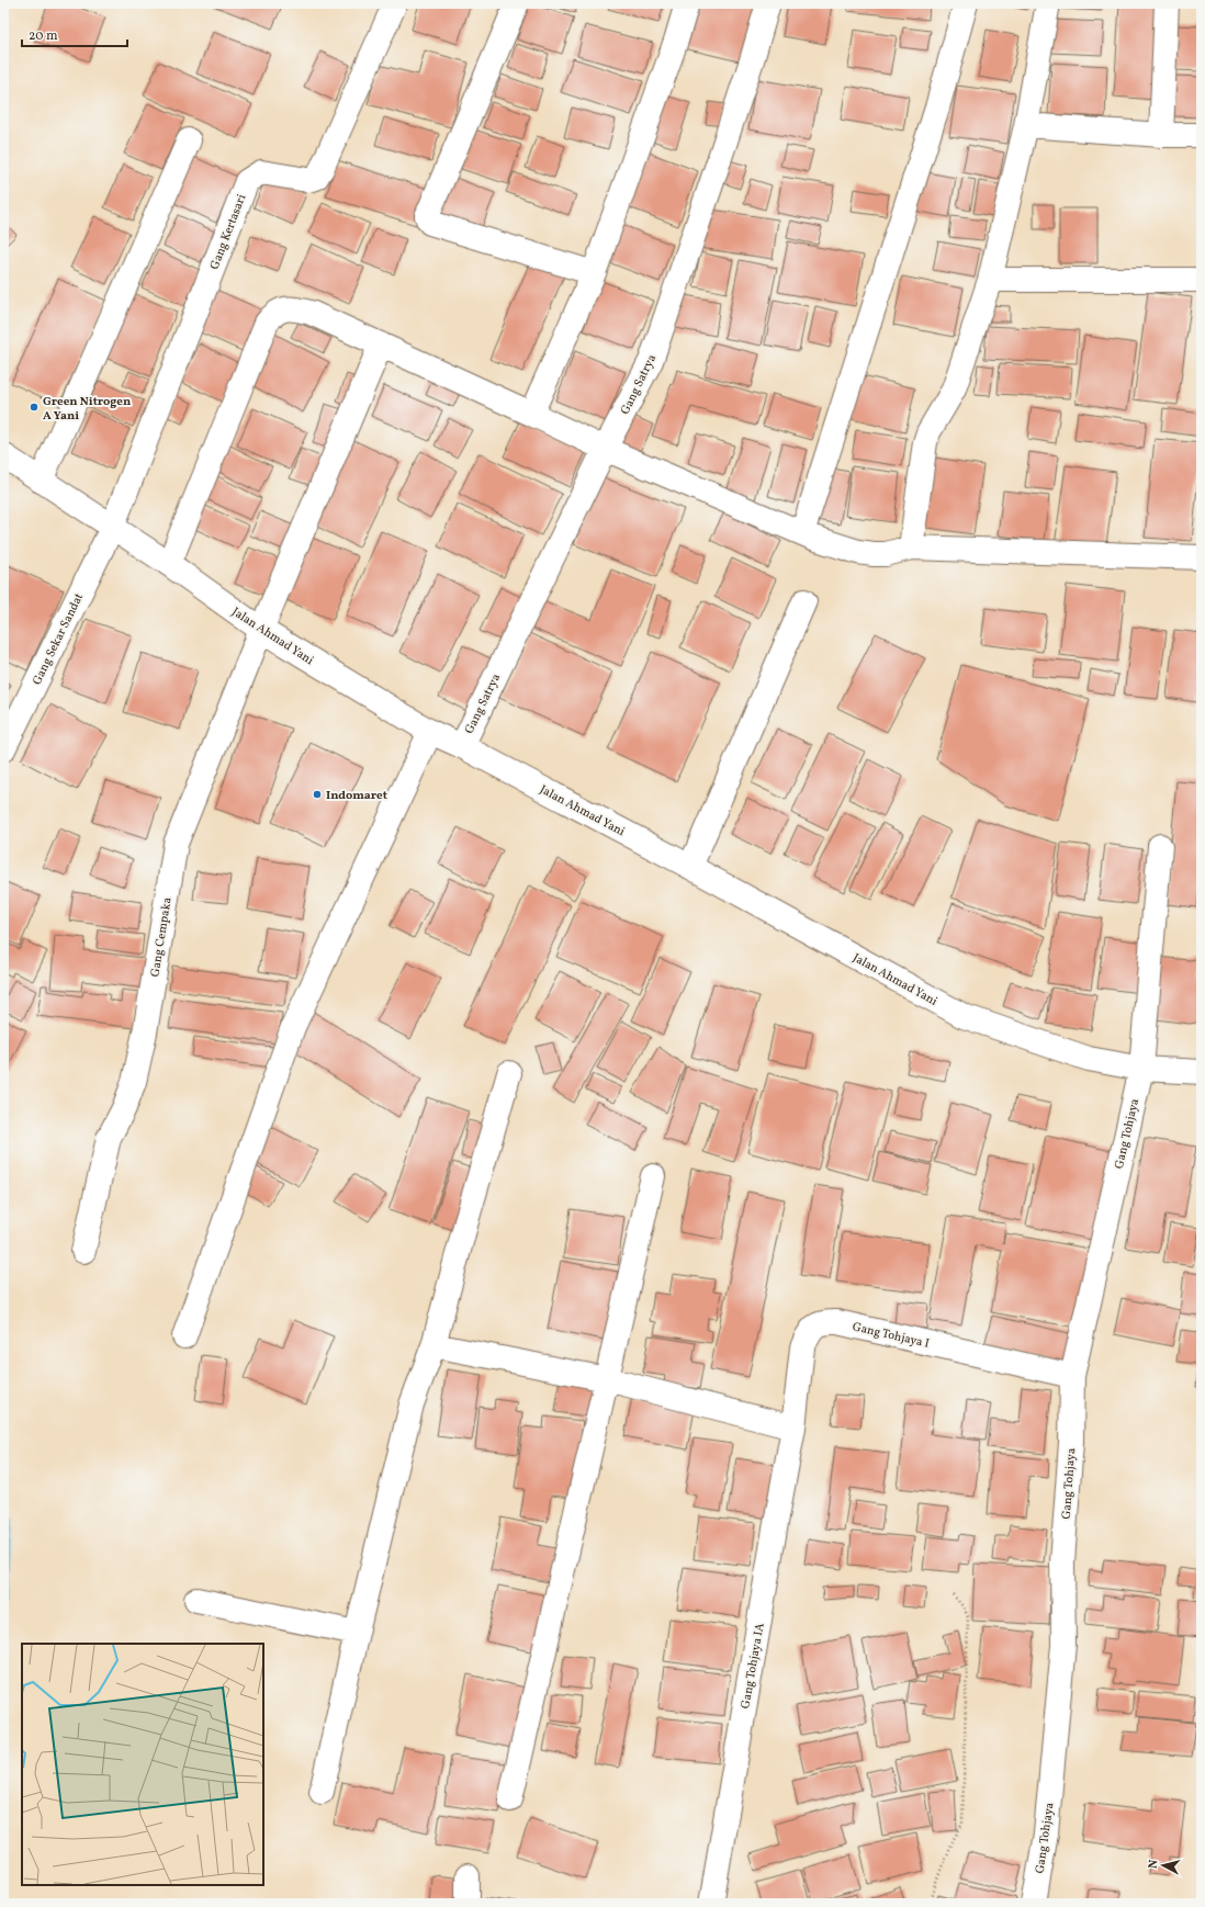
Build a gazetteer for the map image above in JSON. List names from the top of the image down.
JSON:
{
  "streets": {
    "street": [
      "Gang Kertasari",
      "Gang Satrya",
      "Jalan Ahmad Yani",
      "Gang Sekar Sandat",
      "Gang Cempaka",
      "Gang Tohjaya",
      "Gang Tohjaya I",
      "Gang Tohjaya IA"
    ]
  },
  "crossings": [
    ["Gang Kertasari", "Jalan Ahmad Yani"],
    ["Gang Kertasari", "Gang Sekar Sandat"],
    ["Gang Satrya", "Jalan Ahmad Yani"],
    ["Jalan Ahmad Yani", "Gang Sekar Sandat"],
    ["Jalan Ahmad Yani", "Gang Cempaka"],
    ["Jalan Ahmad Yani", "Gang Tohjaya"],
    ["Gang Tohjaya", "Gang Tohjaya I"],
    ["Gang Tohjaya I", "Gang Tohjaya IA"]
  ],
  "places": ["Green Nitrogen A Yani", "Indomaret"],
  "scale_bar": "20 m",
  "north": "left"
}
